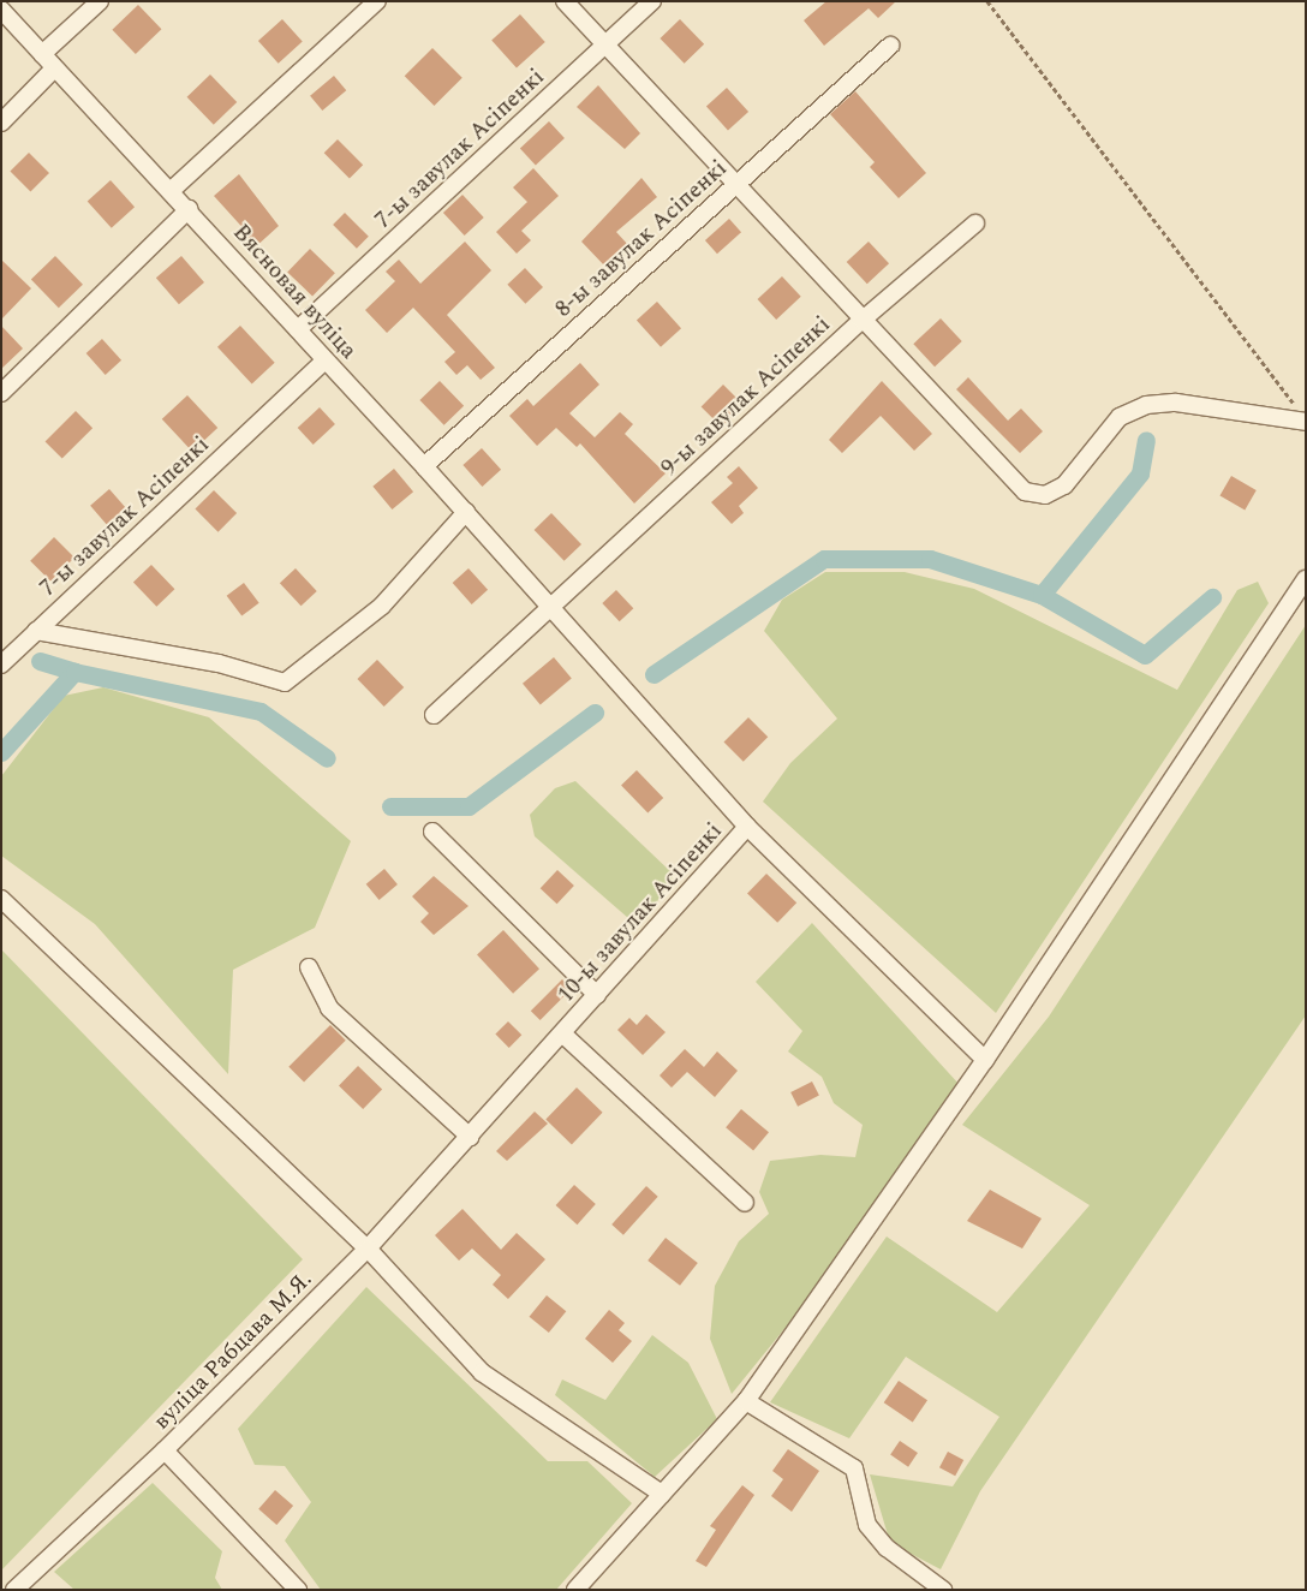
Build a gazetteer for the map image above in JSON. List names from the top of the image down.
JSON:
{
  "streets": {
    "street": [
      "7-ы завулак Асіпенкі",
      "8-ы завулак Асіпенкі",
      "Вясновая вуліца",
      "9-ы завулак Асіпенкі",
      "10-ы завулак Асіпенкі",
      "вуліца Рабцава М.Я."
    ]
  },
  "crossings": [
    ["7-ы завулак Асіпенкі", "Вясновая вуліца"],
    ["8-ы завулак Асіпенкі", "Вясновая вуліца"],
    ["Вясновая вуліца", "9-ы завулак Асіпенкі"],
    ["Вясновая вуліца", "10-ы завулак Асіпенкі"],
    ["9-ы завулак Асіпенкі", "10-ы завулак Асіпенкі"],
    ["10-ы завулак Асіпенкі", "вуліца Рабцава М.Я."]
  ]
}
